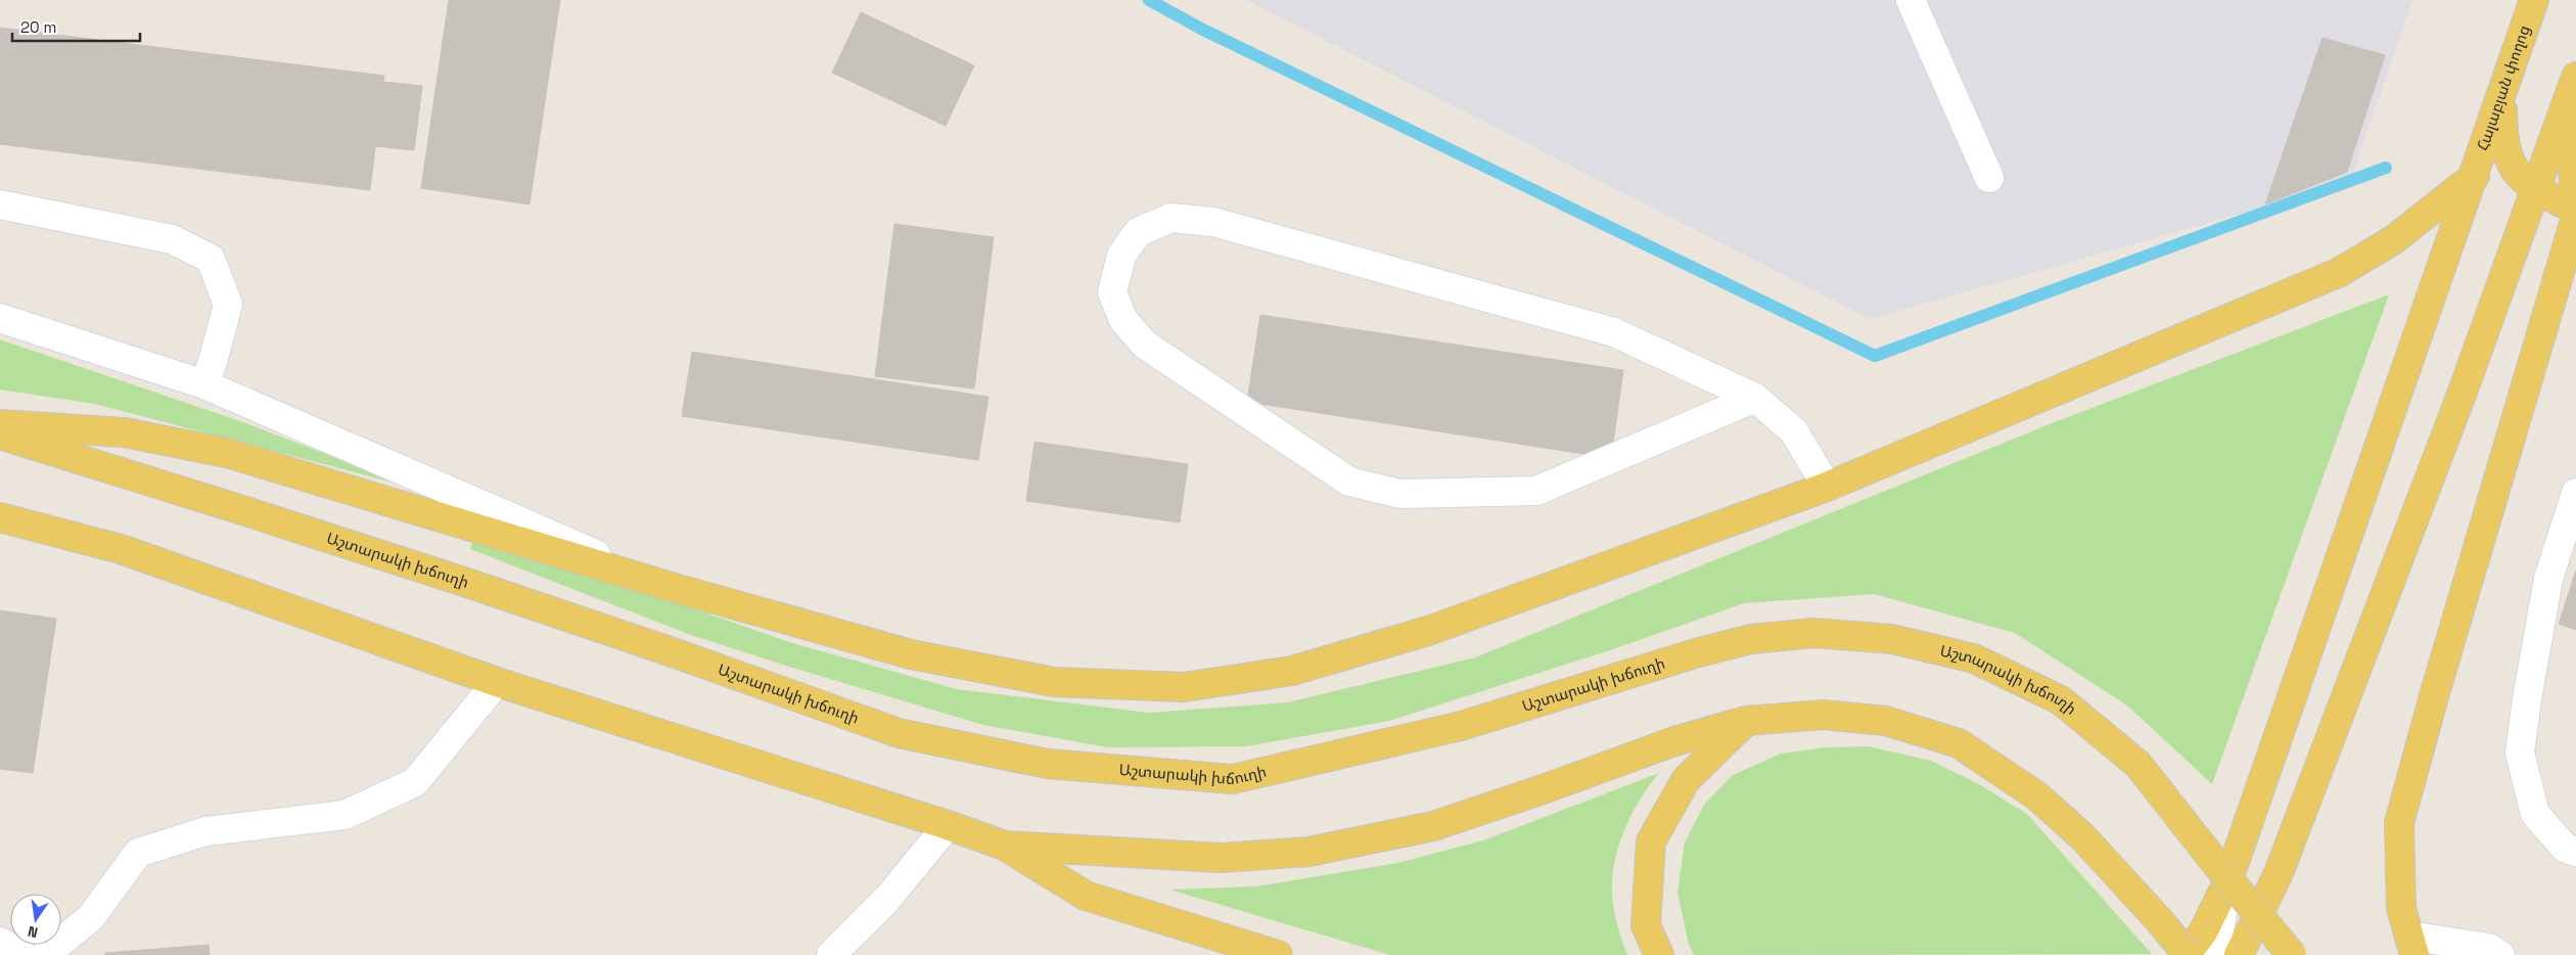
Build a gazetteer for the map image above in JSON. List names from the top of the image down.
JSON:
{
  "streets": {
    "main road": ["Հալաբյան փողոց", "Աշտարակի խճուղի"]
  },
  "crossings": [
    ["Հալաբյան փողոց", "Աշտարակի խճուղի"]
  ],
  "scale_bar": "20 m",
  "north": "bottom"
}
